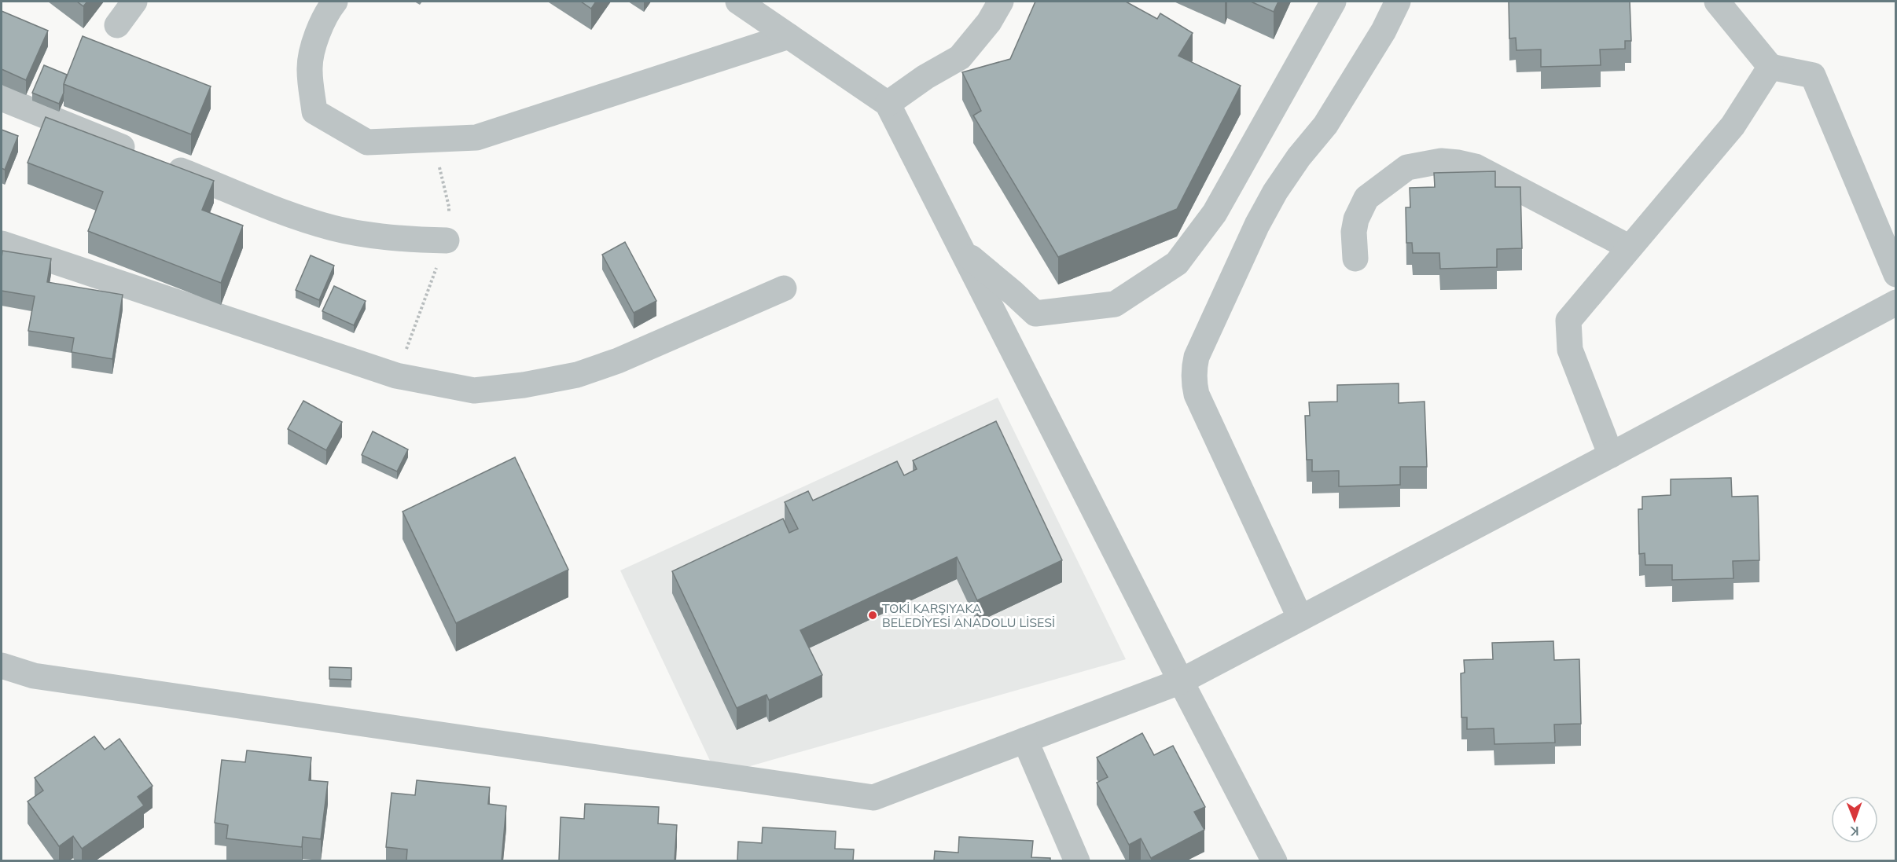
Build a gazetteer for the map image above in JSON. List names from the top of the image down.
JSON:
{
  "places": ["TOKİ KARŞIYAKA BELEDİYESİ ANADOLU LİSESİ"],
  "north": "bottom"
}
